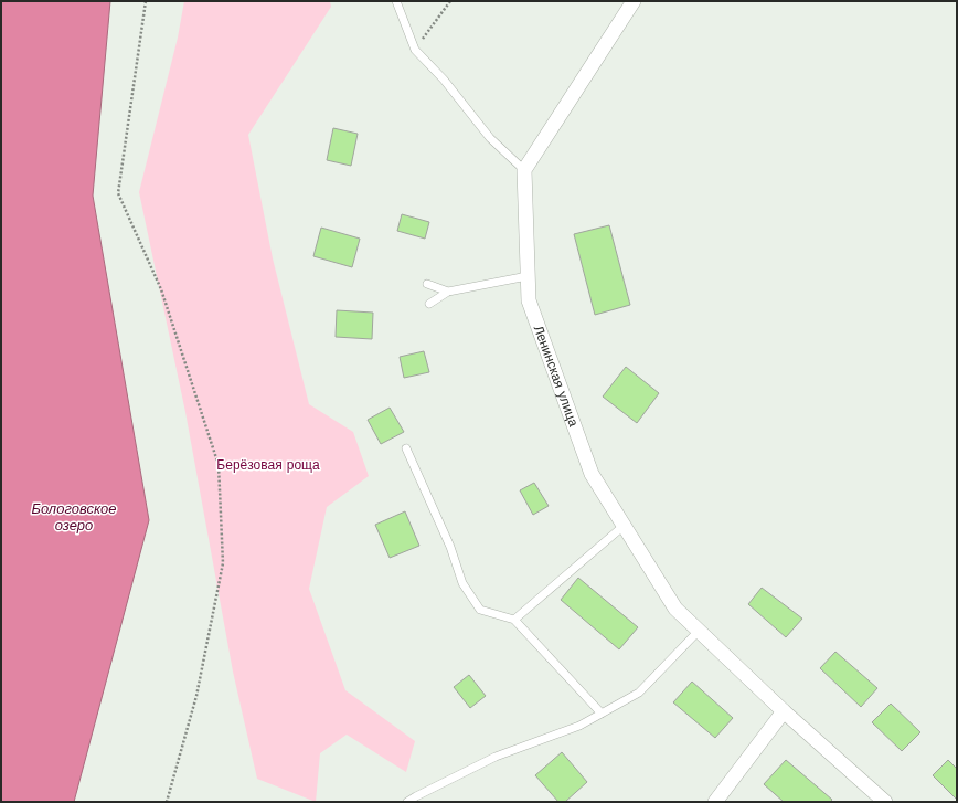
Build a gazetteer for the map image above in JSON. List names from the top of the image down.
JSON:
{
  "streets": {
    "street": ["Ленинская улица"]
  },
  "water": ["Бологовское озеро"],
  "parks": ["Берёзовая роща"]
}
